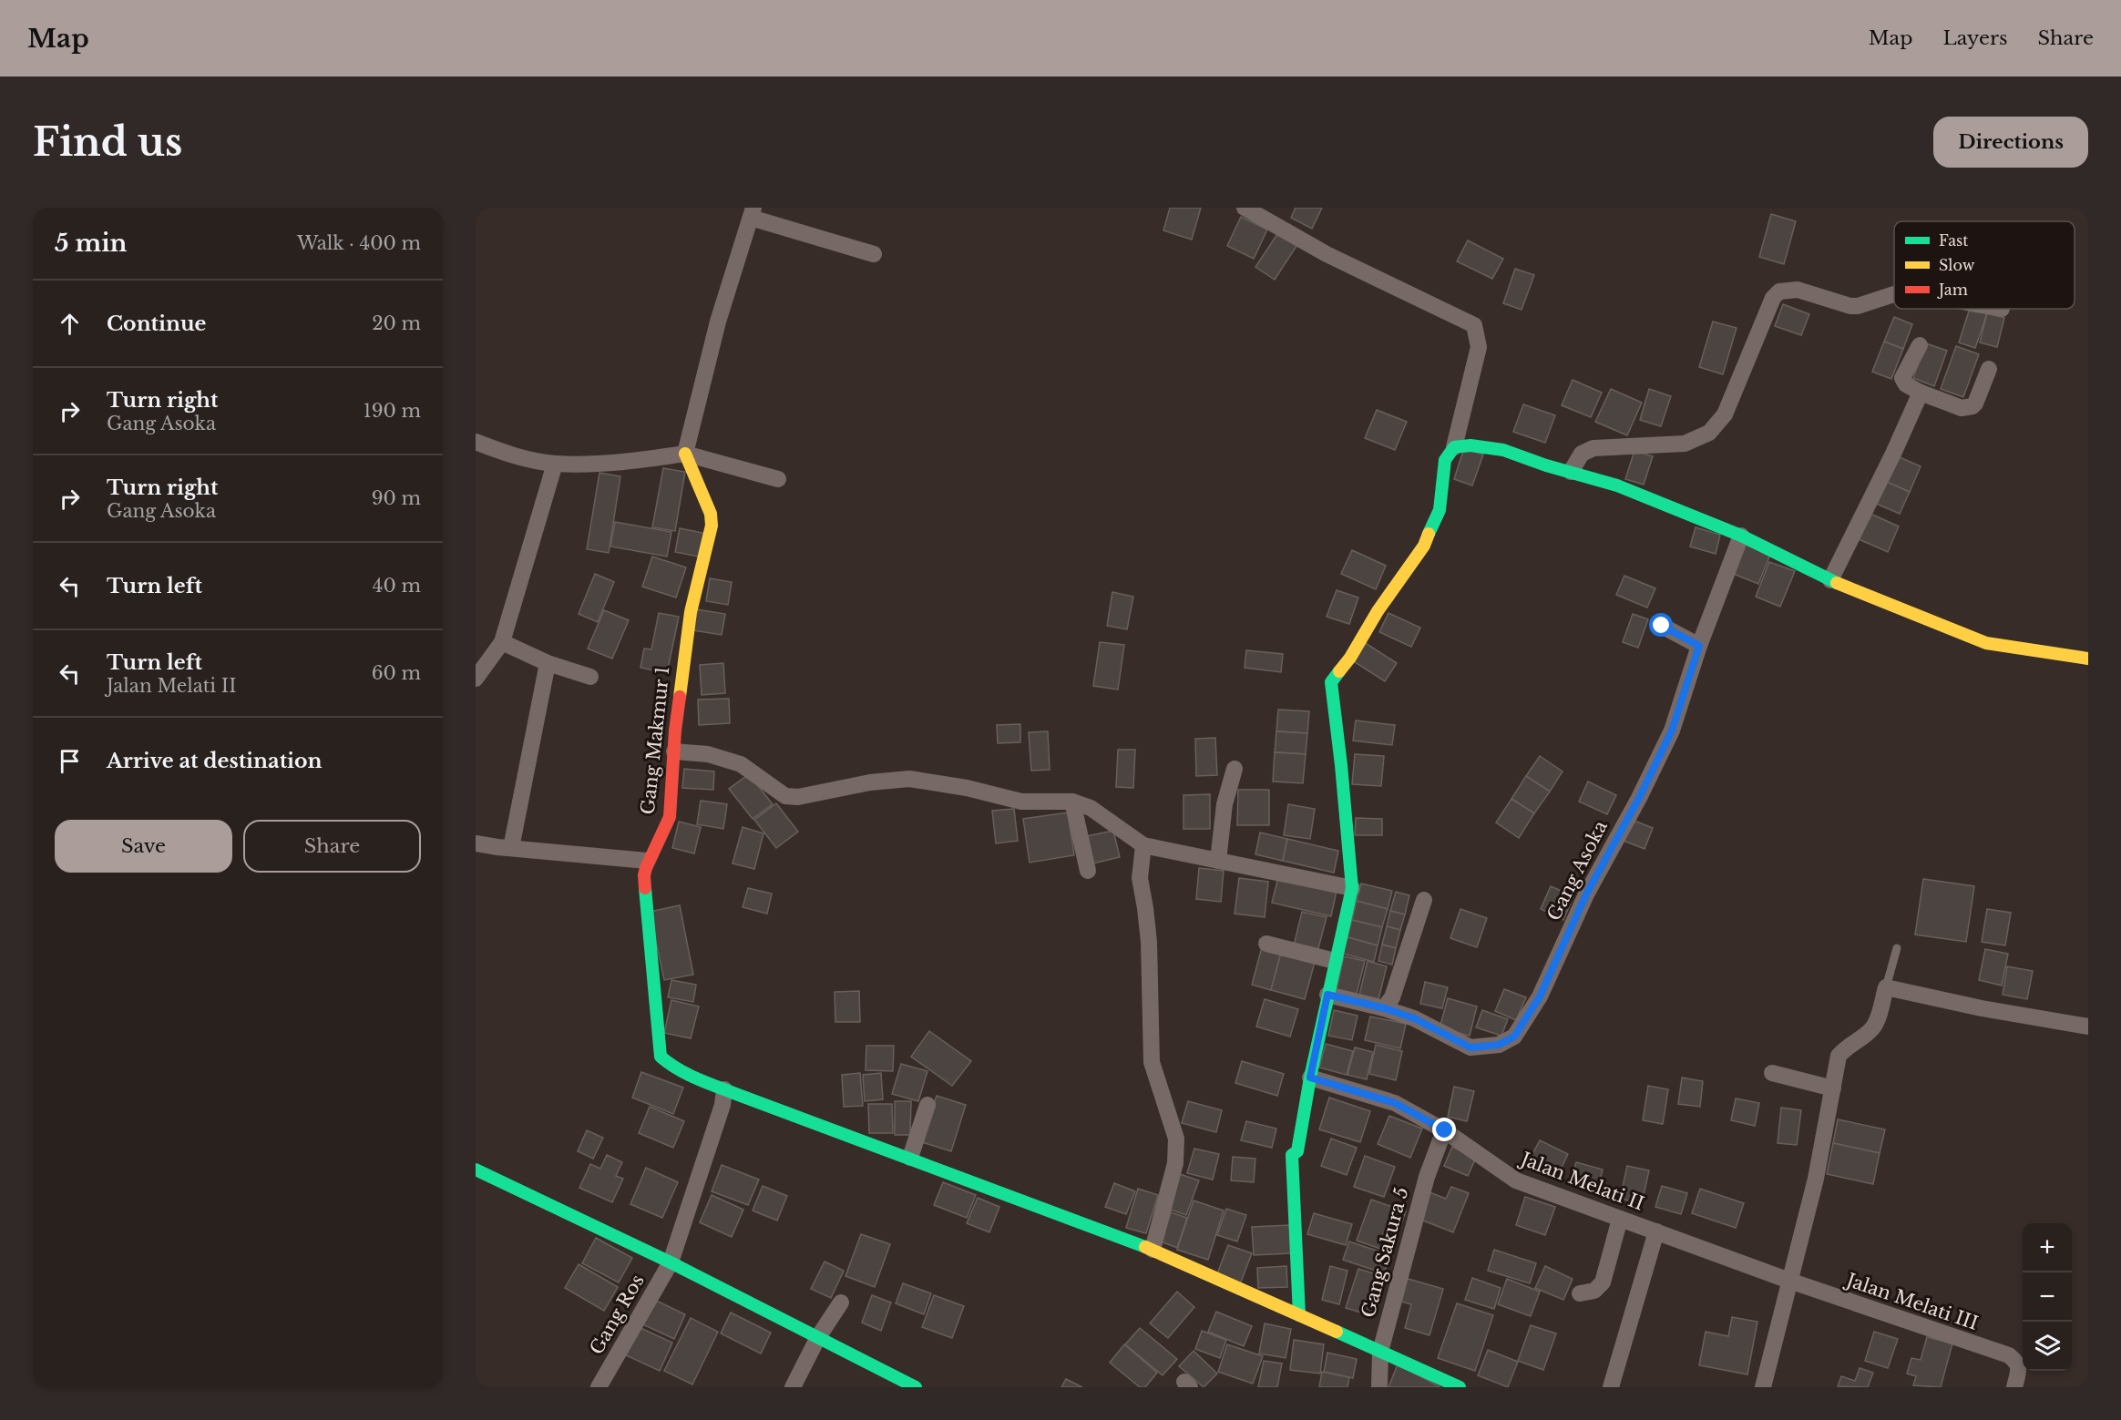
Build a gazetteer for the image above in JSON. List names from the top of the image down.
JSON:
{
  "streets": {
    "street": [
      "Gang Makmur 1",
      "Gang Asoka",
      "Jalan Melati II",
      "Gang Sakura 5",
      "Jalan Melati III",
      "Gang Ros"
    ]
  },
  "crossings": [
    ["Jalan Melati II", "Gang Sakura 5"],
    ["Jalan Melati II", "Jalan Melati III"]
  ],
  "legend": ["Fast", "Slow", "Jam"],
  "page": {
    "header": "Map",
    "nav": ["Map", "Layers", "Share"],
    "buttons": [
      "Directions",
      ["Save", "Share"]
    ],
    "title": "Find us",
    "heading": ["5 min", "Walk · 400 m"],
    "list": [
      ["Continue", "20 m"],
      ["Turn right", "Gang Asoka", "190 m"],
      ["Turn right", "Gang Asoka", "90 m"],
      ["Turn left", "40 m"],
      ["Turn left", "Jalan Melati II", "60 m"],
      "Arrive at destination"
    ],
    "map_buttons": ["+", "−"]
  }
}
